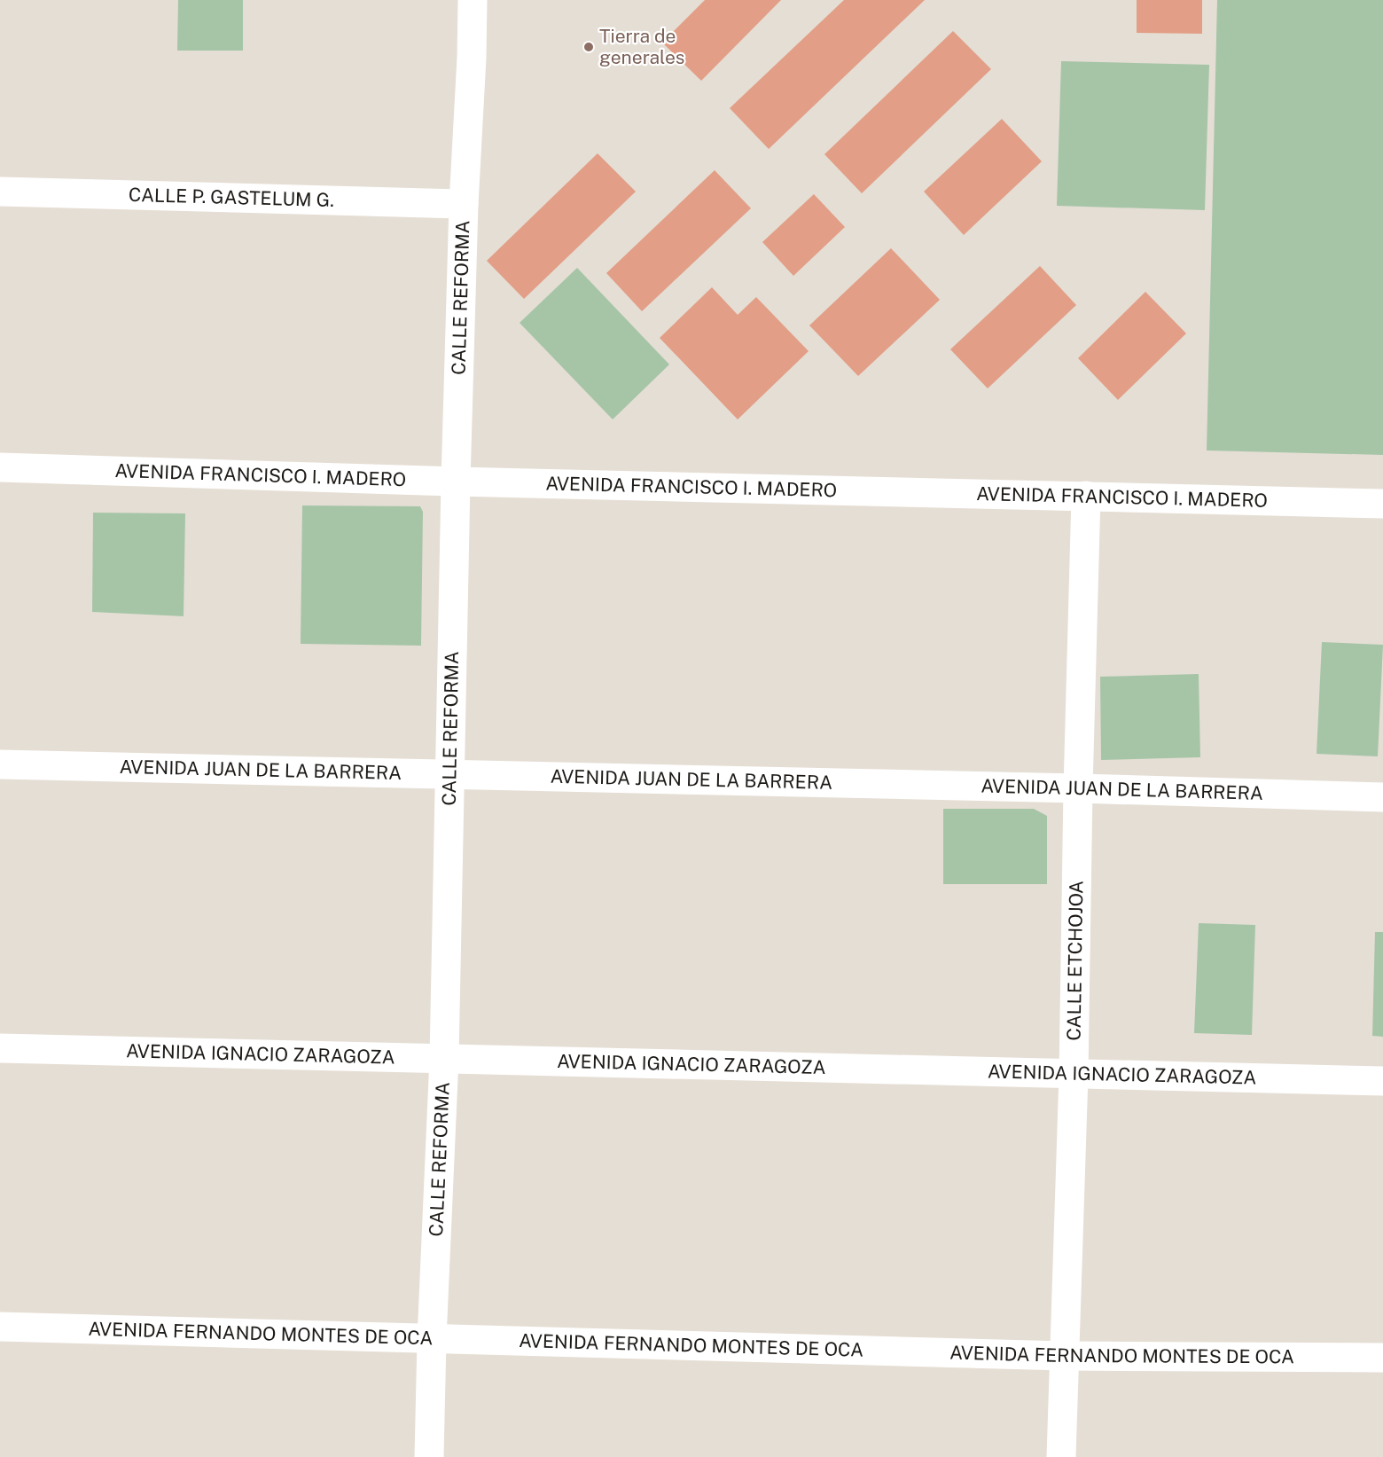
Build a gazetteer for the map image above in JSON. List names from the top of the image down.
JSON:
{
  "streets": {
    "street": [
      "CALLE P. GASTELUM G.",
      "CALLE REFORMA",
      "AVENIDA FRANCISCO I. MADERO",
      "AVENIDA JUAN DE LA BARRERA",
      "CALLE ETCHOJOA",
      "AVENIDA IGNACIO ZARAGOZA",
      "AVENIDA FERNANDO MONTES DE OCA"
    ]
  },
  "crossings": [
    ["CALLE P. GASTELUM G.", "CALLE REFORMA"],
    ["CALLE REFORMA", "AVENIDA FRANCISCO I. MADERO"],
    ["CALLE REFORMA", "AVENIDA JUAN DE LA BARRERA"],
    ["CALLE REFORMA", "AVENIDA IGNACIO ZARAGOZA"],
    ["CALLE REFORMA", "AVENIDA FERNANDO MONTES DE OCA"],
    ["AVENIDA FRANCISCO I. MADERO", "CALLE ETCHOJOA"],
    ["AVENIDA JUAN DE LA BARRERA", "CALLE ETCHOJOA"],
    ["CALLE ETCHOJOA", "AVENIDA IGNACIO ZARAGOZA"],
    ["CALLE ETCHOJOA", "AVENIDA FERNANDO MONTES DE OCA"]
  ],
  "places": ["Tierra de generales"]
}
